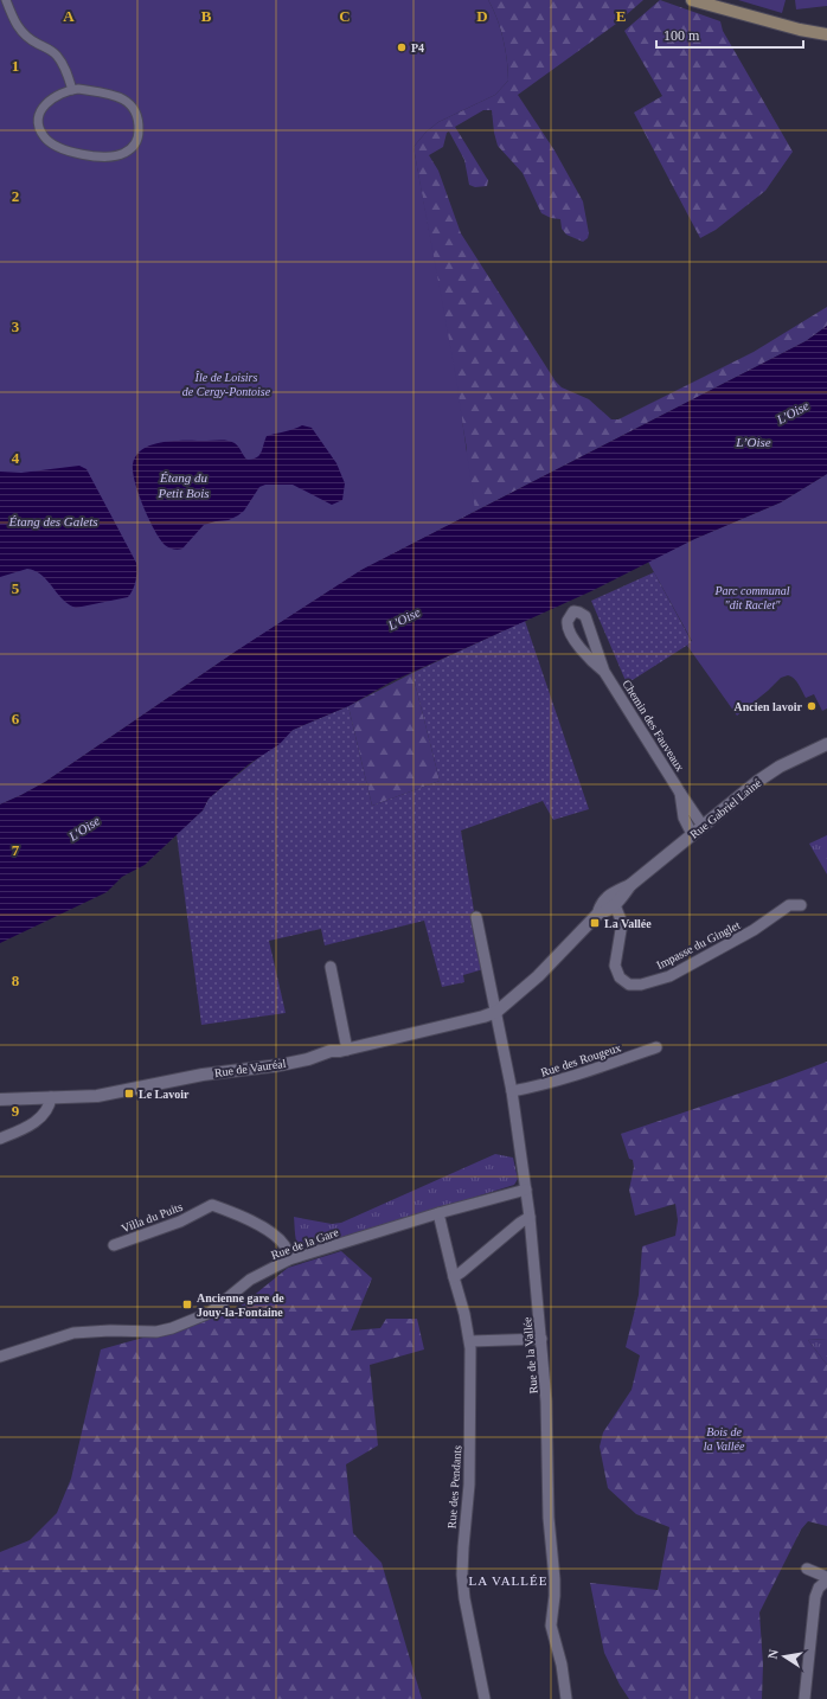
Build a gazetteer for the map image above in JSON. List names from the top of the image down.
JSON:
{
  "streets": {
    "street": [
      "Chemin des Fauveaux",
      "Rue Gabriel Lainé",
      "Impasse du Ginglet",
      "Rue des Rougeux",
      "Rue de Vauréal",
      "Villa du Puits",
      "Rue de la Gare",
      "Rue de la Vallée",
      "Rue des Pendants"
    ]
  },
  "crossings": [
    ["Chemin des Fauveaux", "Rue Gabriel Lainé"],
    ["Rue Gabriel Lainé", "Impasse du Ginglet"],
    ["Rue Gabriel Lainé", "Rue de Vauréal"],
    ["Rue Gabriel Lainé", "Rue de la Vallée"],
    ["Rue des Rougeux", "Rue de la Vallée"],
    ["Rue de Vauréal", "Rue de la Vallée"],
    ["Villa du Puits", "Rue de la Gare"],
    ["Rue de la Gare", "Rue de la Vallée"],
    ["Rue de la Gare", "Rue des Pendants"]
  ],
  "districts": ["LA VALLÉE"],
  "water": [
    "L'Oise",
    "L’Oise",
    "Étang du Petit Bois",
    "Étang des Galets"
  ],
  "parks": ["Île de Loisirs de Cergy-Pontoise", "Parc communal \"dit Raclet\"", "Bois de la Vallée"],
  "places": {
    "other": ["P4", "Ancien lavoir"],
    "transit": ["La Vallée", "Le Lavoir", "Ancienne gare de Jouy-la-Fontaine"]
  },
  "scale_bar": "100 m",
  "north": "left",
  "grid": {
    "columns": [
      "A",
      "B",
      "C",
      "D",
      "E"
    ],
    "rows": [
      "1",
      "2",
      "3",
      "4",
      "5",
      "6",
      "7",
      "8",
      "9"
    ]
  }
}
